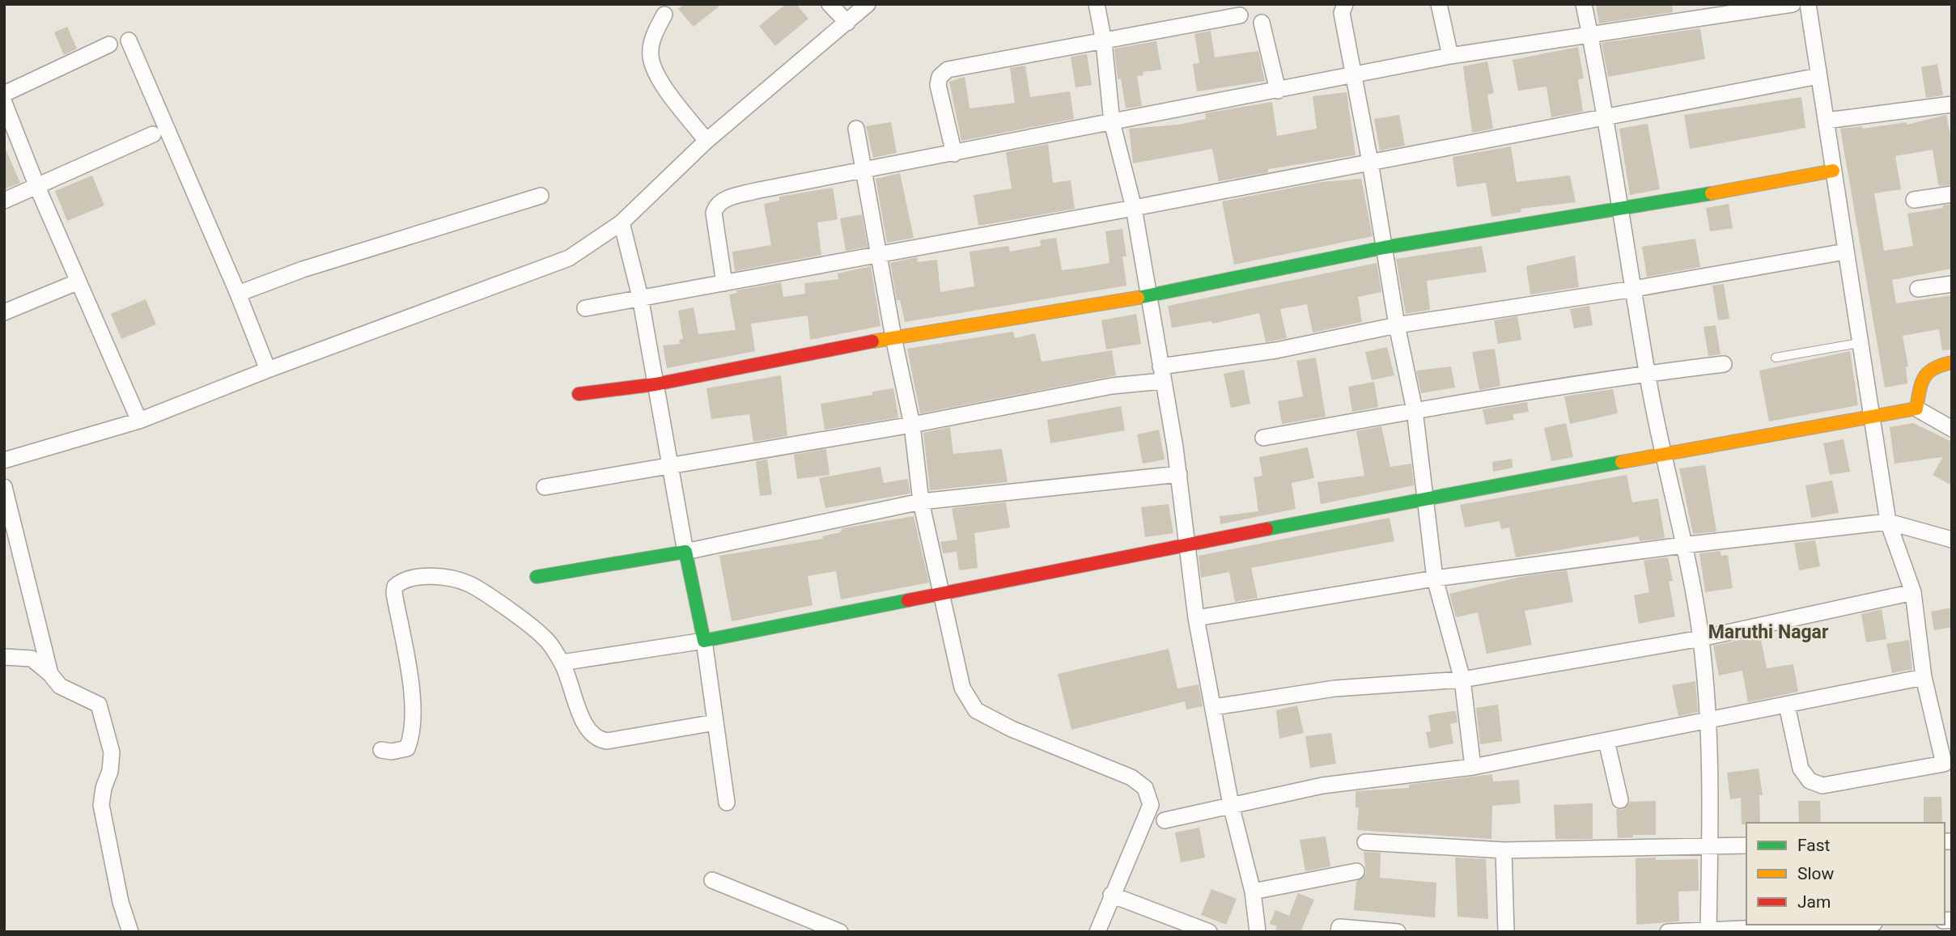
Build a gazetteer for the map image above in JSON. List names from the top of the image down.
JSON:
{
  "districts": ["Maruthi Nagar"],
  "legend": ["Fast", "Slow", "Jam"]
}
